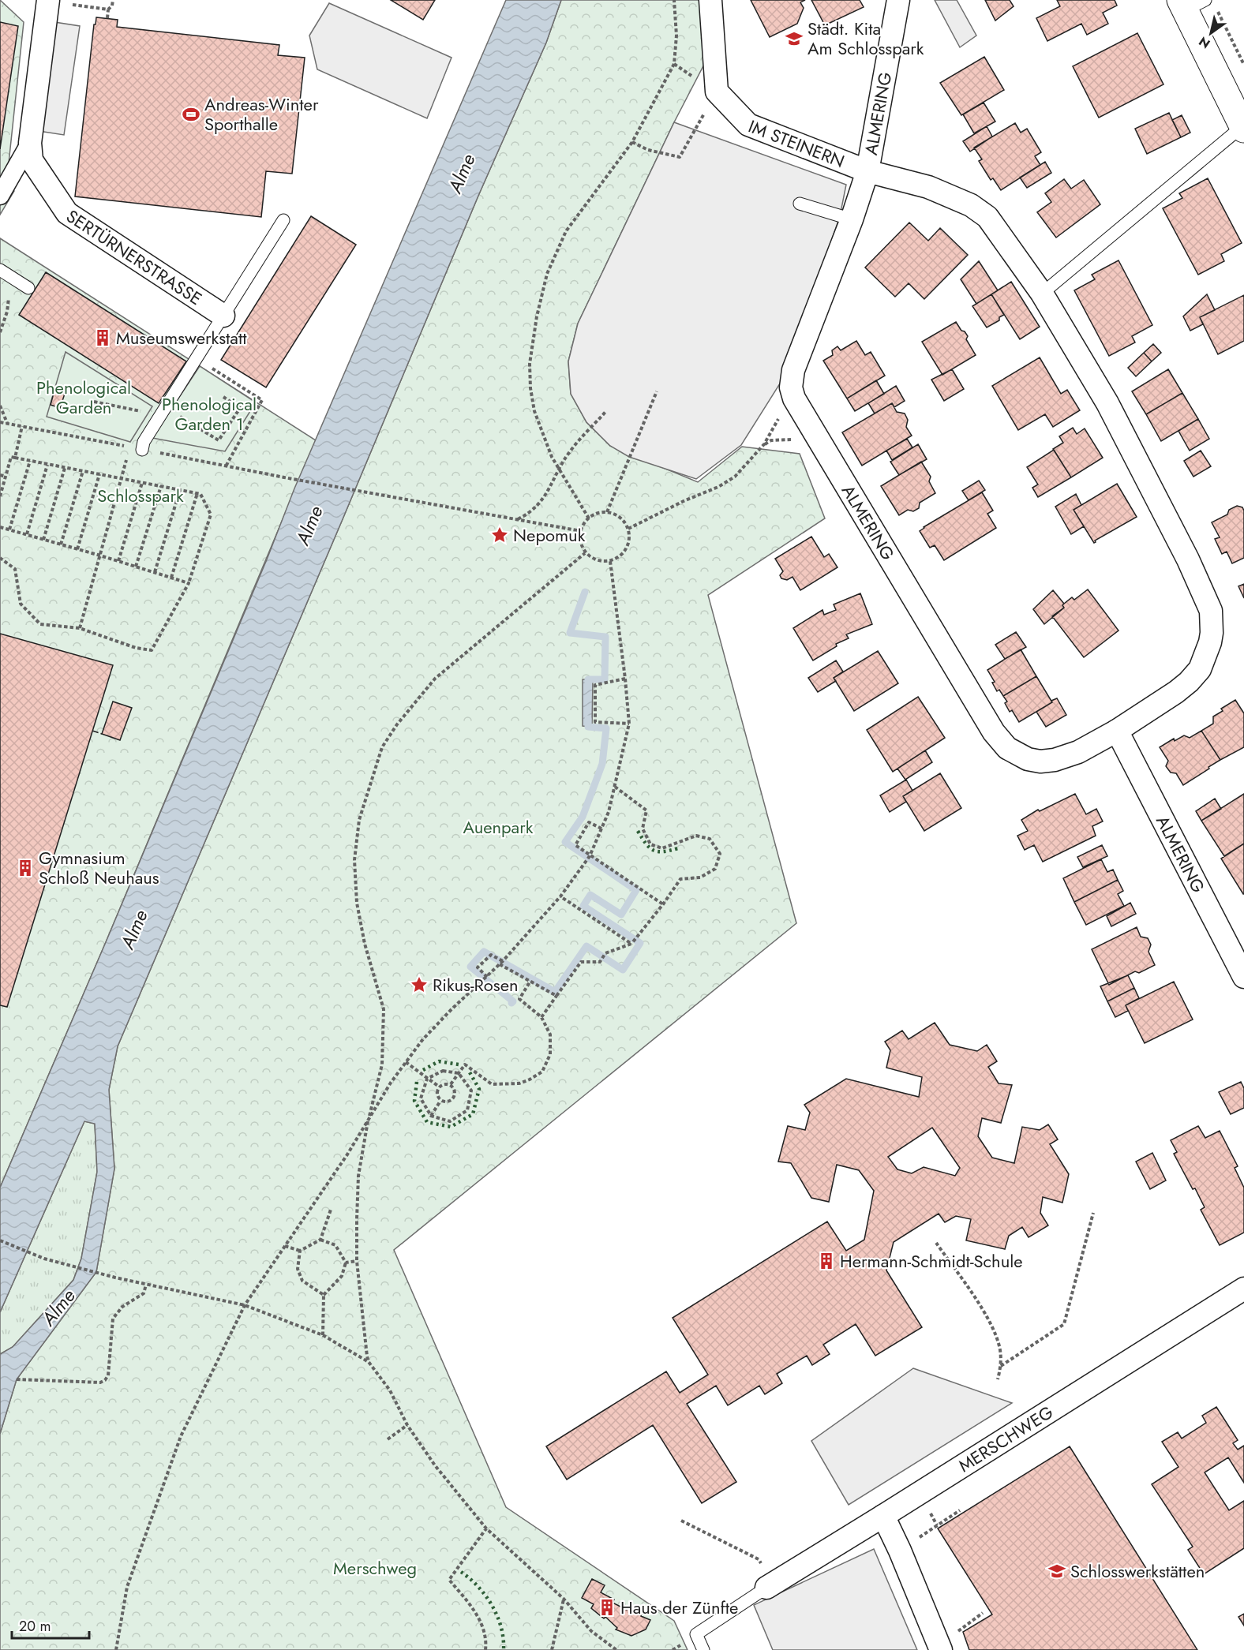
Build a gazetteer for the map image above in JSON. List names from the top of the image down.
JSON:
{
  "streets": {
    "street": [
      "ALMERING",
      "IM STEINERN",
      "SERTÜRNERSTRASSE",
      "MERSCHWEG"
    ]
  },
  "crossings": [
    ["ALMERING", "IM STEINERN"]
  ],
  "water": ["Alme"],
  "parks": [
    "Phenological Garden",
    "Phenological Garden 1",
    "Schlosspark",
    "Auenpark",
    "Merschweg"
  ],
  "places": {
    "school or university": ["Städt. Kita Am Schlosspark", "Schlosswerkstätten"],
    "sports": ["Andreas-Winter Sporthalle"],
    "building": [
      "Museumswerkstatt",
      "Gymnasium Schloß Neuhaus",
      "Hermann-Schmidt-Schule",
      "Haus der Zünfte"
    ],
    "place": ["Nepomuk", "Rikus-Rosen"]
  },
  "scale_bar": "20 m",
  "north": "bottom left"
}
